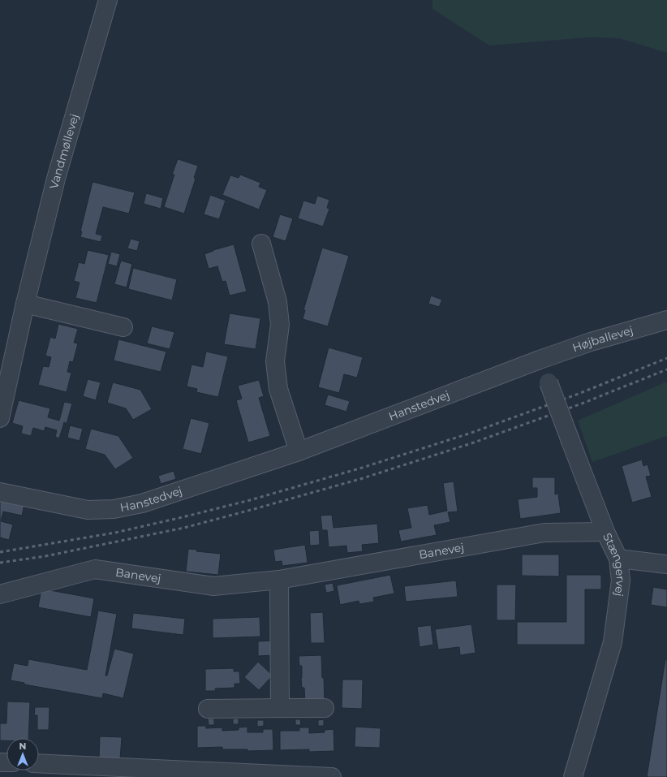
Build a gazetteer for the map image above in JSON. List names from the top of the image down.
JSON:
{
  "streets": {
    "street": [
      "Vandmøllevej",
      "Højballevej",
      "Hanstedvej",
      "Banevej",
      "Stængervej"
    ]
  },
  "crossings": [
    ["Højballevej", "Hanstedvej"],
    ["Højballevej", "Stængervej"],
    ["Hanstedvej", "Stængervej"],
    ["Banevej", "Stængervej"]
  ],
  "north": "top"
}
